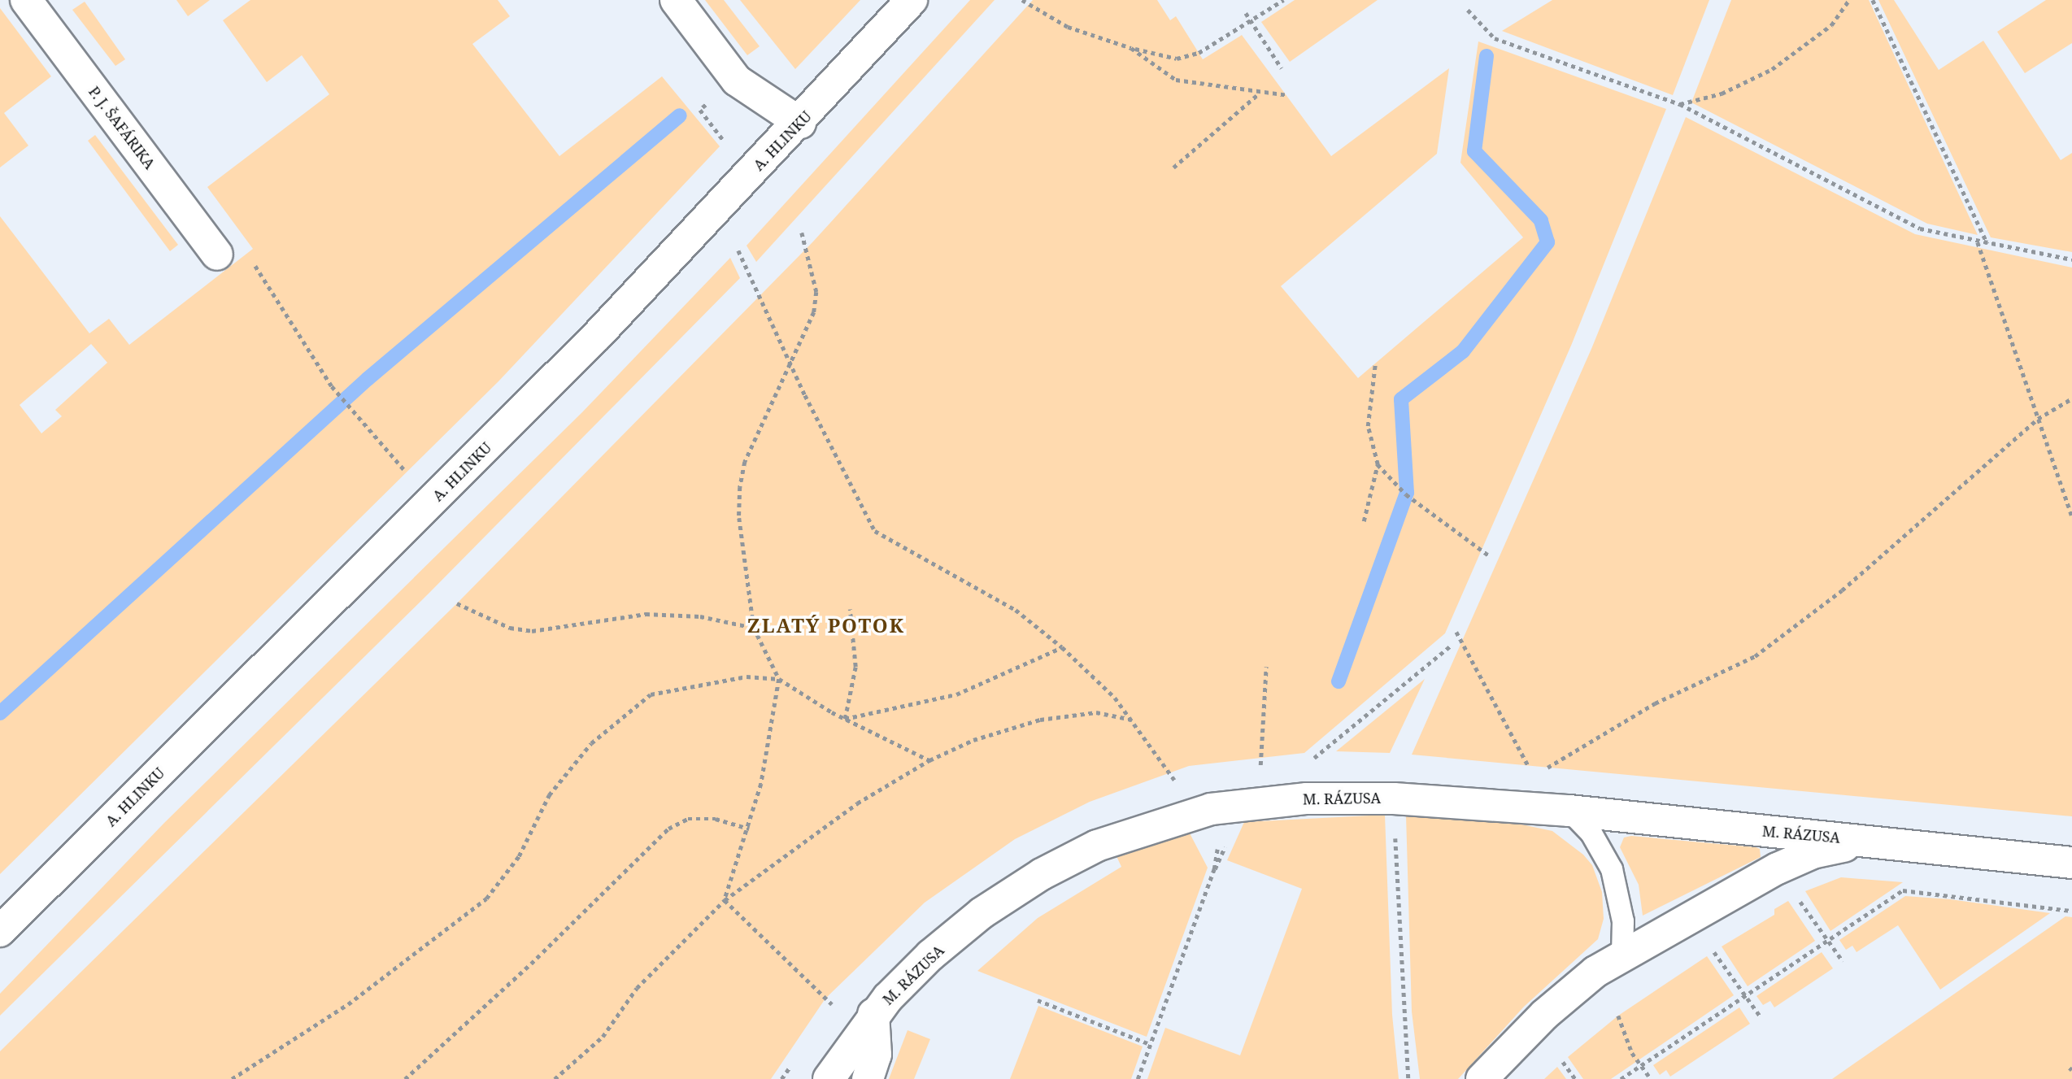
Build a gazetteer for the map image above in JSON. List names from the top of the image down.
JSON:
{
  "streets": {
    "street": ["P. J. ŠAFÁRIKA", "A. HLINKU", "M. RÁZUSA"]
  },
  "districts": ["ZLATÝ POTOK"]
}
